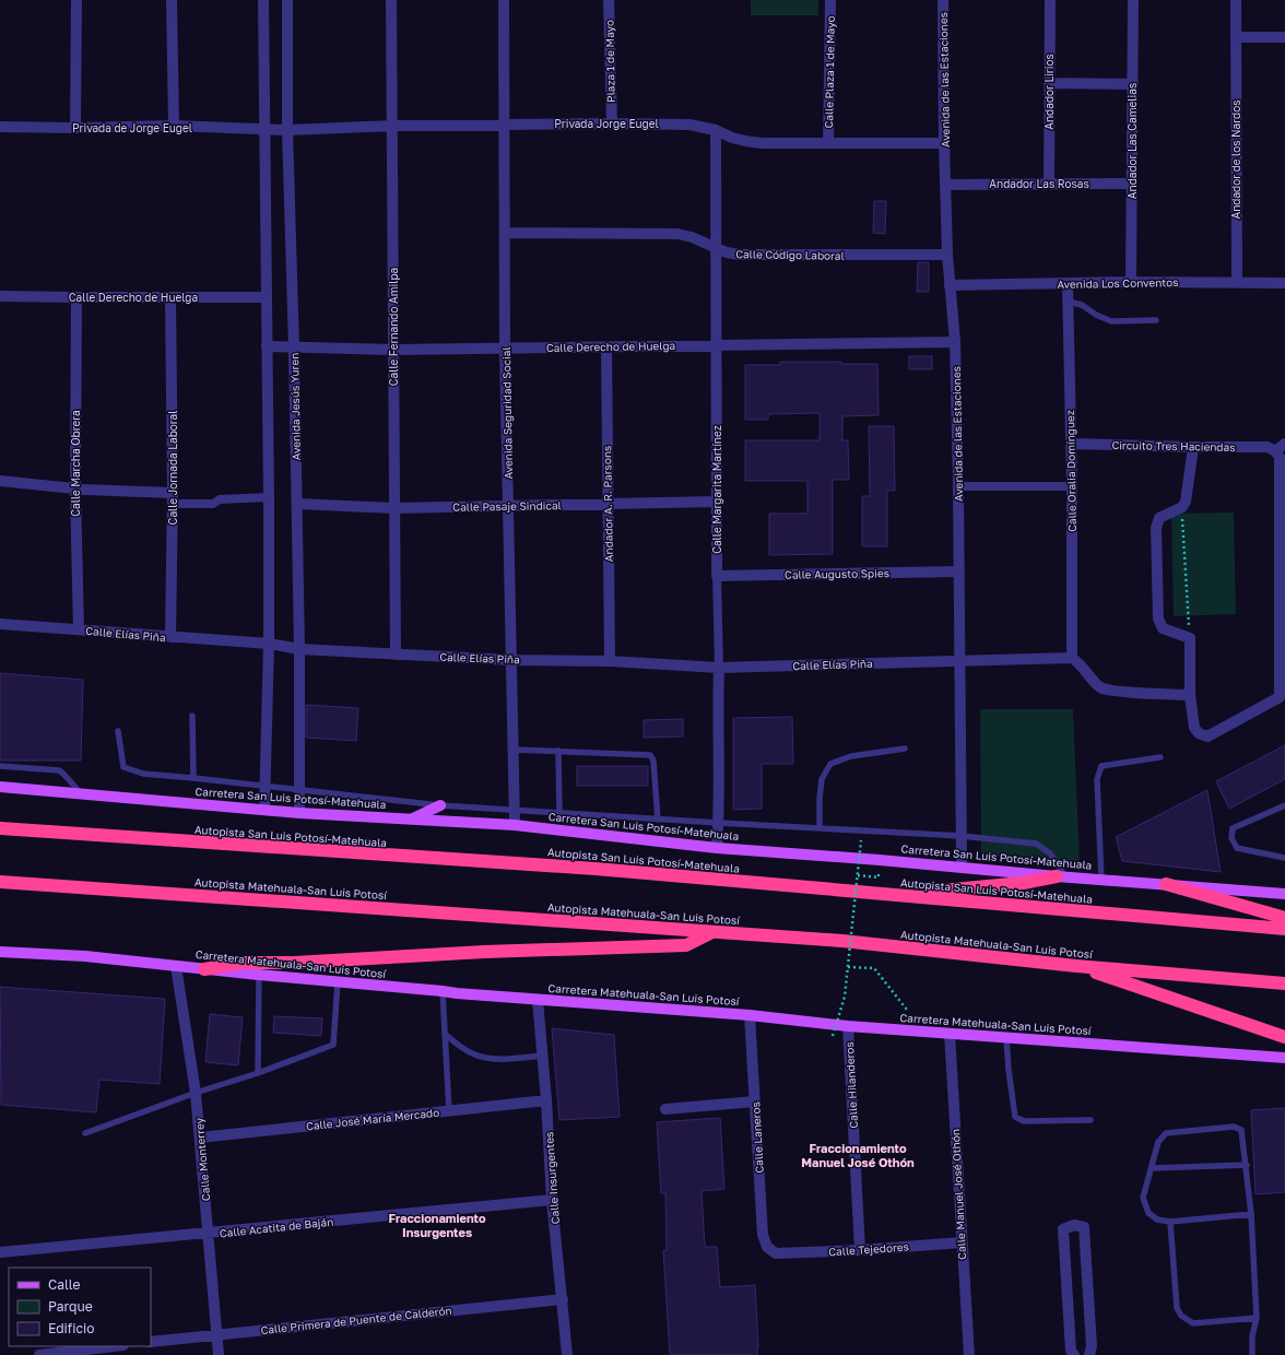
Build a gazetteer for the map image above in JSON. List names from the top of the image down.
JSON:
{
  "streets": {
    "highway": ["Autopista San Luis Potosí-Matehuala", "Autopista Matehuala-San Luis Potosí"],
    "main road": ["Carretera San Luis Potosí-Matehuala", "Carretera Matehuala-San Luis Potosí"],
    "street": [
      "Plaza 1 de Mayo",
      "Calle Plaza 1 de Mayo",
      "Avenida de las Estaciones",
      "Andador Lirios",
      "Privada Jorge Eugel",
      "Privada de Jorge Eugel",
      "Andador Las Camelias",
      "Andador de los Nardos",
      "Andador Las Rosas",
      "Calle Código Laboral",
      "Avenida Los Conventos",
      "Calle Derecho de Huelga",
      "Calle Fernando Amilpa",
      "Avenida Jesús Yuren",
      "Avenida Seguridad Social",
      "Circuito Tres Haciendas",
      "Calle Marcha Obrera",
      "Calle Jornada Laboral",
      "Calle Oralia Domínguez",
      "Calle Margarita Martínez",
      "Andador A. R. Parsons",
      "Calle Pasaje Sindical",
      "Calle Augusto Spies",
      "Calle Elías Piña",
      "Calle Hilanderos",
      "Calle José María Mercado",
      "Calle Laneros",
      "Calle Monterrey",
      "Calle Insurgentes",
      "Calle Manuel José Othón",
      "Calle Acatita de Baján",
      "Calle Tejedores",
      "Calle Primera de Puente de Calderón"
    ]
  },
  "crossings": [
    ["Plaza 1 de Mayo", "Privada Jorge Eugel"],
    ["Calle Plaza 1 de Mayo", "Privada Jorge Eugel"],
    ["Avenida de las Estaciones", "Privada Jorge Eugel"],
    ["Avenida de las Estaciones", "Andador Las Rosas"],
    ["Avenida de las Estaciones", "Calle Código Laboral"],
    ["Avenida de las Estaciones", "Avenida Los Conventos"],
    ["Avenida de las Estaciones", "Calle Derecho de Huelga"],
    ["Avenida de las Estaciones", "Calle Augusto Spies"],
    ["Avenida de las Estaciones", "Calle Elías Piña"],
    ["Avenida de las Estaciones", "Carretera San Luis Potosí-Matehuala"],
    ["Andador Lirios", "Andador Las Rosas"],
    ["Privada Jorge Eugel", "Privada de Jorge Eugel"],
    ["Privada Jorge Eugel", "Calle Fernando Amilpa"],
    ["Privada Jorge Eugel", "Avenida Jesús Yuren"],
    ["Privada Jorge Eugel", "Avenida Seguridad Social"],
    ["Privada Jorge Eugel", "Calle Margarita Martínez"],
    ["Andador Las Camelias", "Andador Las Rosas"],
    ["Andador Las Camelias", "Avenida Los Conventos"],
    ["Andador de los Nardos", "Avenida Los Conventos"],
    ["Calle Código Laboral", "Avenida Seguridad Social"],
    ["Calle Código Laboral", "Calle Margarita Martínez"],
    ["Avenida Los Conventos", "Calle Oralia Domínguez"],
    ["Calle Derecho de Huelga", "Calle Fernando Amilpa"],
    ["Calle Derecho de Huelga", "Avenida Jesús Yuren"],
    ["Calle Derecho de Huelga", "Avenida Seguridad Social"],
    ["Calle Derecho de Huelga", "Calle Marcha Obrera"],
    ["Calle Derecho de Huelga", "Calle Jornada Laboral"],
    ["Calle Derecho de Huelga", "Calle Margarita Martínez"],
    ["Calle Derecho de Huelga", "Andador A. R. Parsons"],
    ["Calle Fernando Amilpa", "Calle Pasaje Sindical"],
    ["Calle Fernando Amilpa", "Calle Elías Piña"],
    ["Avenida Jesús Yuren", "Calle Pasaje Sindical"],
    ["Avenida Jesús Yuren", "Calle Elías Piña"],
    ["Avenida Jesús Yuren", "Carretera San Luis Potosí-Matehuala"],
    ["Avenida Seguridad Social", "Calle Pasaje Sindical"],
    ["Avenida Seguridad Social", "Calle Elías Piña"],
    ["Avenida Seguridad Social", "Carretera San Luis Potosí-Matehuala"],
    ["Circuito Tres Haciendas", "Calle Oralia Domínguez"],
    ["Calle Marcha Obrera", "Calle Elías Piña"],
    ["Calle Jornada Laboral", "Calle Elías Piña"],
    ["Calle Margarita Martínez", "Calle Pasaje Sindical"],
    ["Calle Margarita Martínez", "Calle Augusto Spies"],
    ["Calle Margarita Martínez", "Calle Elías Piña"],
    ["Calle Margarita Martínez", "Carretera San Luis Potosí-Matehuala"],
    ["Andador A. R. Parsons", "Calle Pasaje Sindical"],
    ["Andador A. R. Parsons", "Calle Elías Piña"],
    ["Carretera Matehuala-San Luis Potosí", "Calle Hilanderos"],
    ["Carretera Matehuala-San Luis Potosí", "Calle Laneros"],
    ["Carretera Matehuala-San Luis Potosí", "Calle Monterrey"],
    ["Carretera Matehuala-San Luis Potosí", "Calle Insurgentes"],
    ["Carretera Matehuala-San Luis Potosí", "Calle Manuel José Othón"],
    ["Calle Hilanderos", "Calle Tejedores"],
    ["Calle José María Mercado", "Calle Monterrey"],
    ["Calle José María Mercado", "Calle Insurgentes"],
    ["Calle Laneros", "Calle Tejedores"],
    ["Calle Monterrey", "Calle Acatita de Baján"],
    ["Calle Monterrey", "Calle Primera de Puente de Calderón"],
    ["Calle Insurgentes", "Calle Acatita de Baján"],
    ["Calle Insurgentes", "Calle Primera de Puente de Calderón"],
    ["Calle Manuel José Othón", "Calle Tejedores"]
  ],
  "districts": ["Fraccionamiento Manuel José Othón", "Fraccionamiento Insurgentes"],
  "legend": ["Calle", "Parque", "Edificio"]
}
